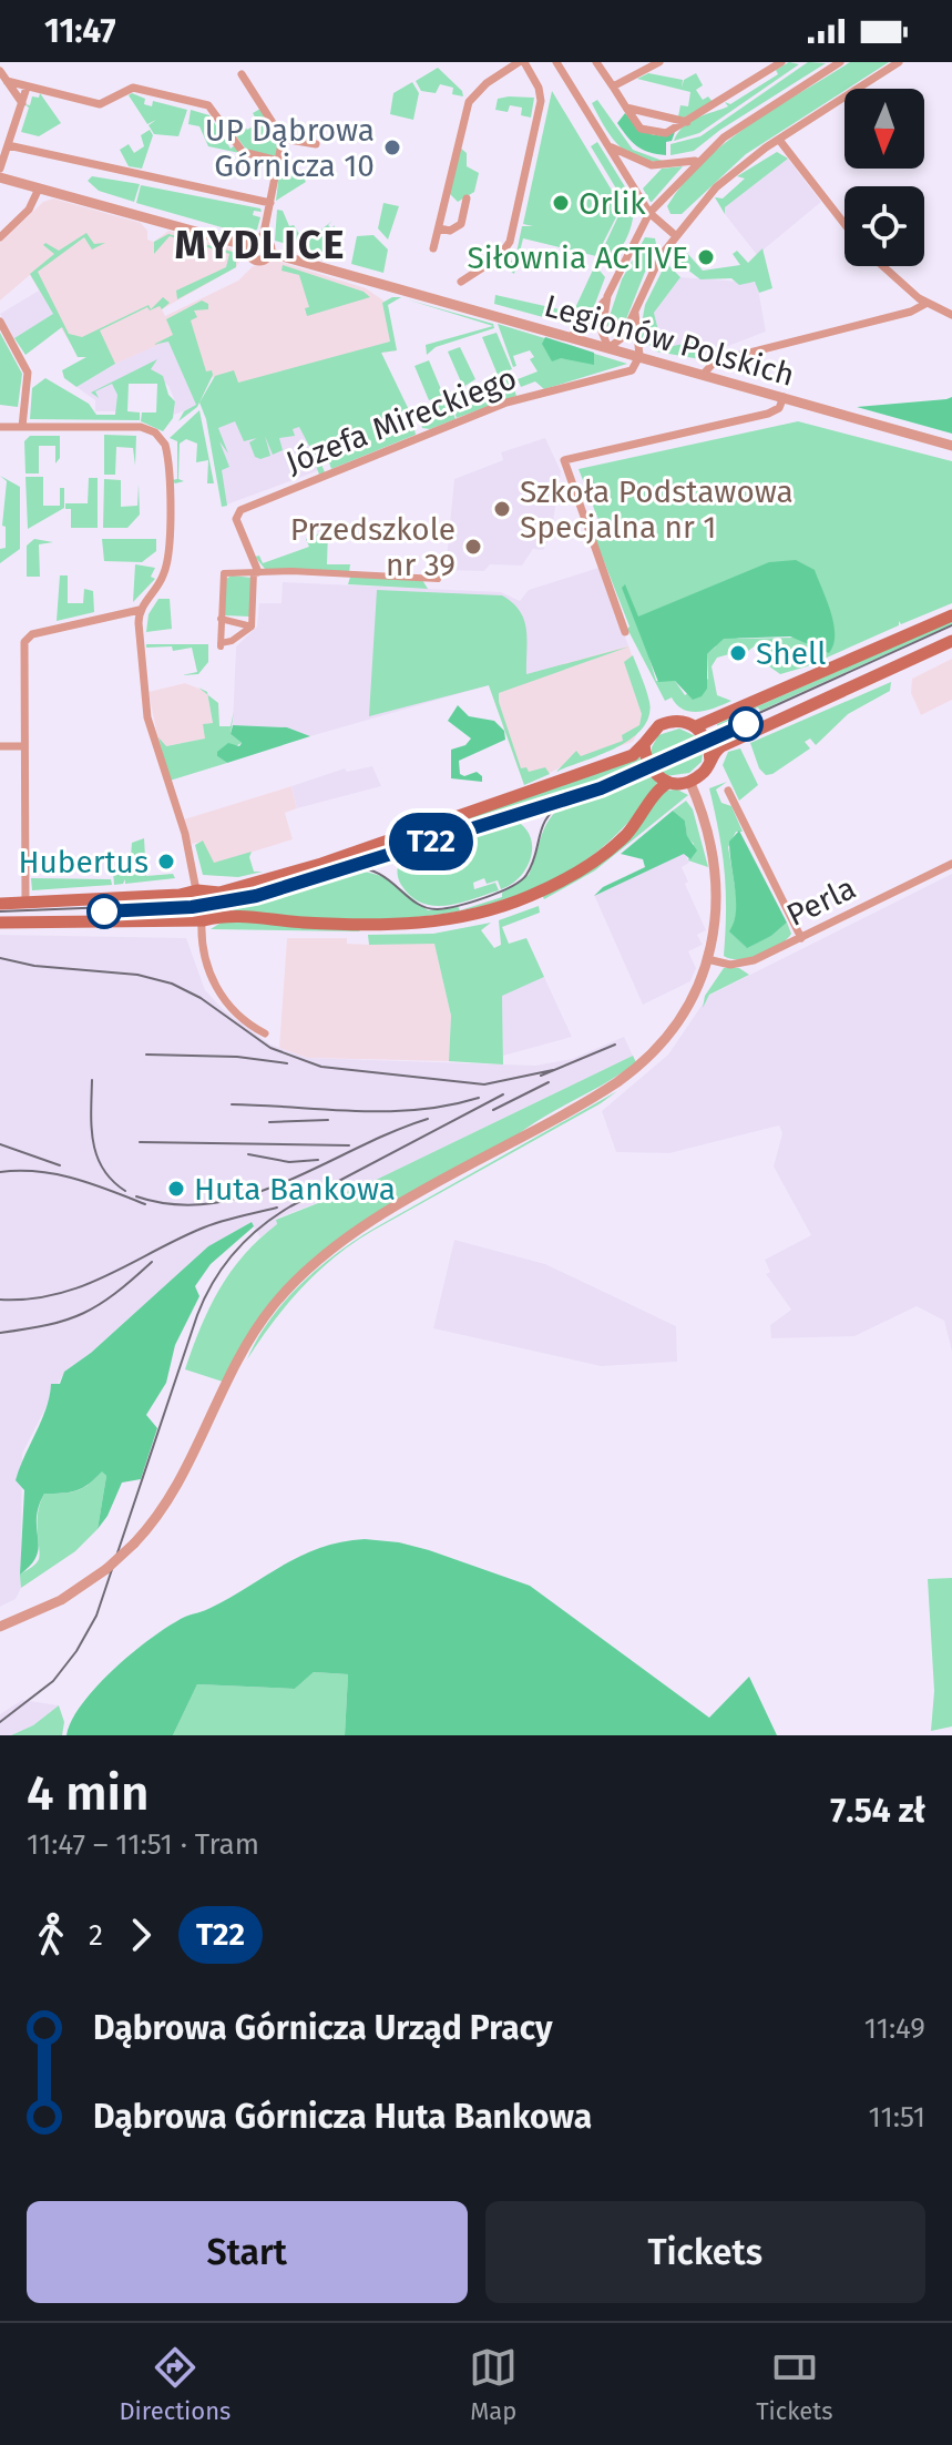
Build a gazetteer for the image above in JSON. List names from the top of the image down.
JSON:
{
  "streets": {
    "street": ["Legionów Polskich", "Józefa Mireckiego", "Perla"]
  },
  "crossings": [
    ["Legionów Polskich", "Józefa Mireckiego"]
  ],
  "districts": ["MYDLICE"],
  "places": [
    "UP Dąbrowa Górnicza 10",
    "Orlik",
    "Siłownia ACTIVE",
    "Szkoła Podstawowa Specjalna nr 1",
    "Przedszkole nr 39",
    "Shell",
    "Hubertus",
    "Huta Bankowa"
  ],
  "lines": ["tram line T22"],
  "north": "bottom",
  "page": {
    "status": "11:47",
    "on_map": "T22",
    "heading": ["4 min", "11:47 – 11:51 · Tram", "7.54 zł"],
    "legs": ["2", "T22"],
    "list": [
      {
        "name": "Dąbrowa Górnicza Urząd Pracy",
        "value": "11:49"
      },
      {
        "name": "Dąbrowa Górnicza Huta Bankowa",
        "value": "11:51"
      }
    ],
    "buttons": ["Start", "Tickets"],
    "tabs": ["Directions", "Map", "Tickets"]
  }
}
